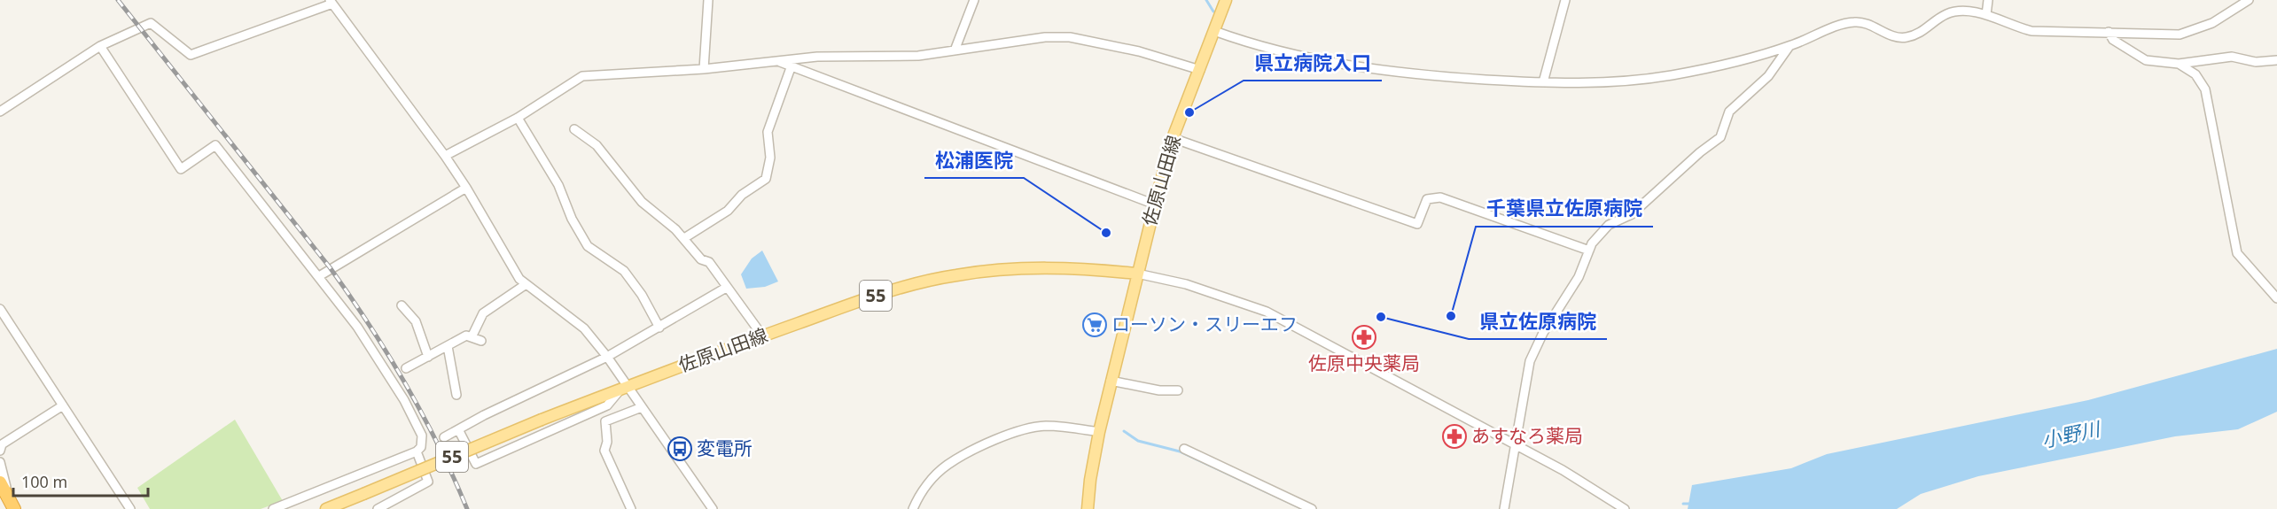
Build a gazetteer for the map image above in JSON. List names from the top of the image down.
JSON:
{
  "streets": {
    "main road": ["佐原山田線", "55"]
  },
  "water": ["小野川"],
  "places": {
    "other": [
      "県立病院入口",
      "松浦医院",
      "千葉県立佐原病院",
      "県立佐原病院"
    ],
    "supermarket": ["ローソン・スリーエフ"],
    "pharmacy": ["佐原中央薬局", "あすなろ薬局"],
    "bus stop": ["変電所"]
  },
  "scale_bar": "100 m"
}
